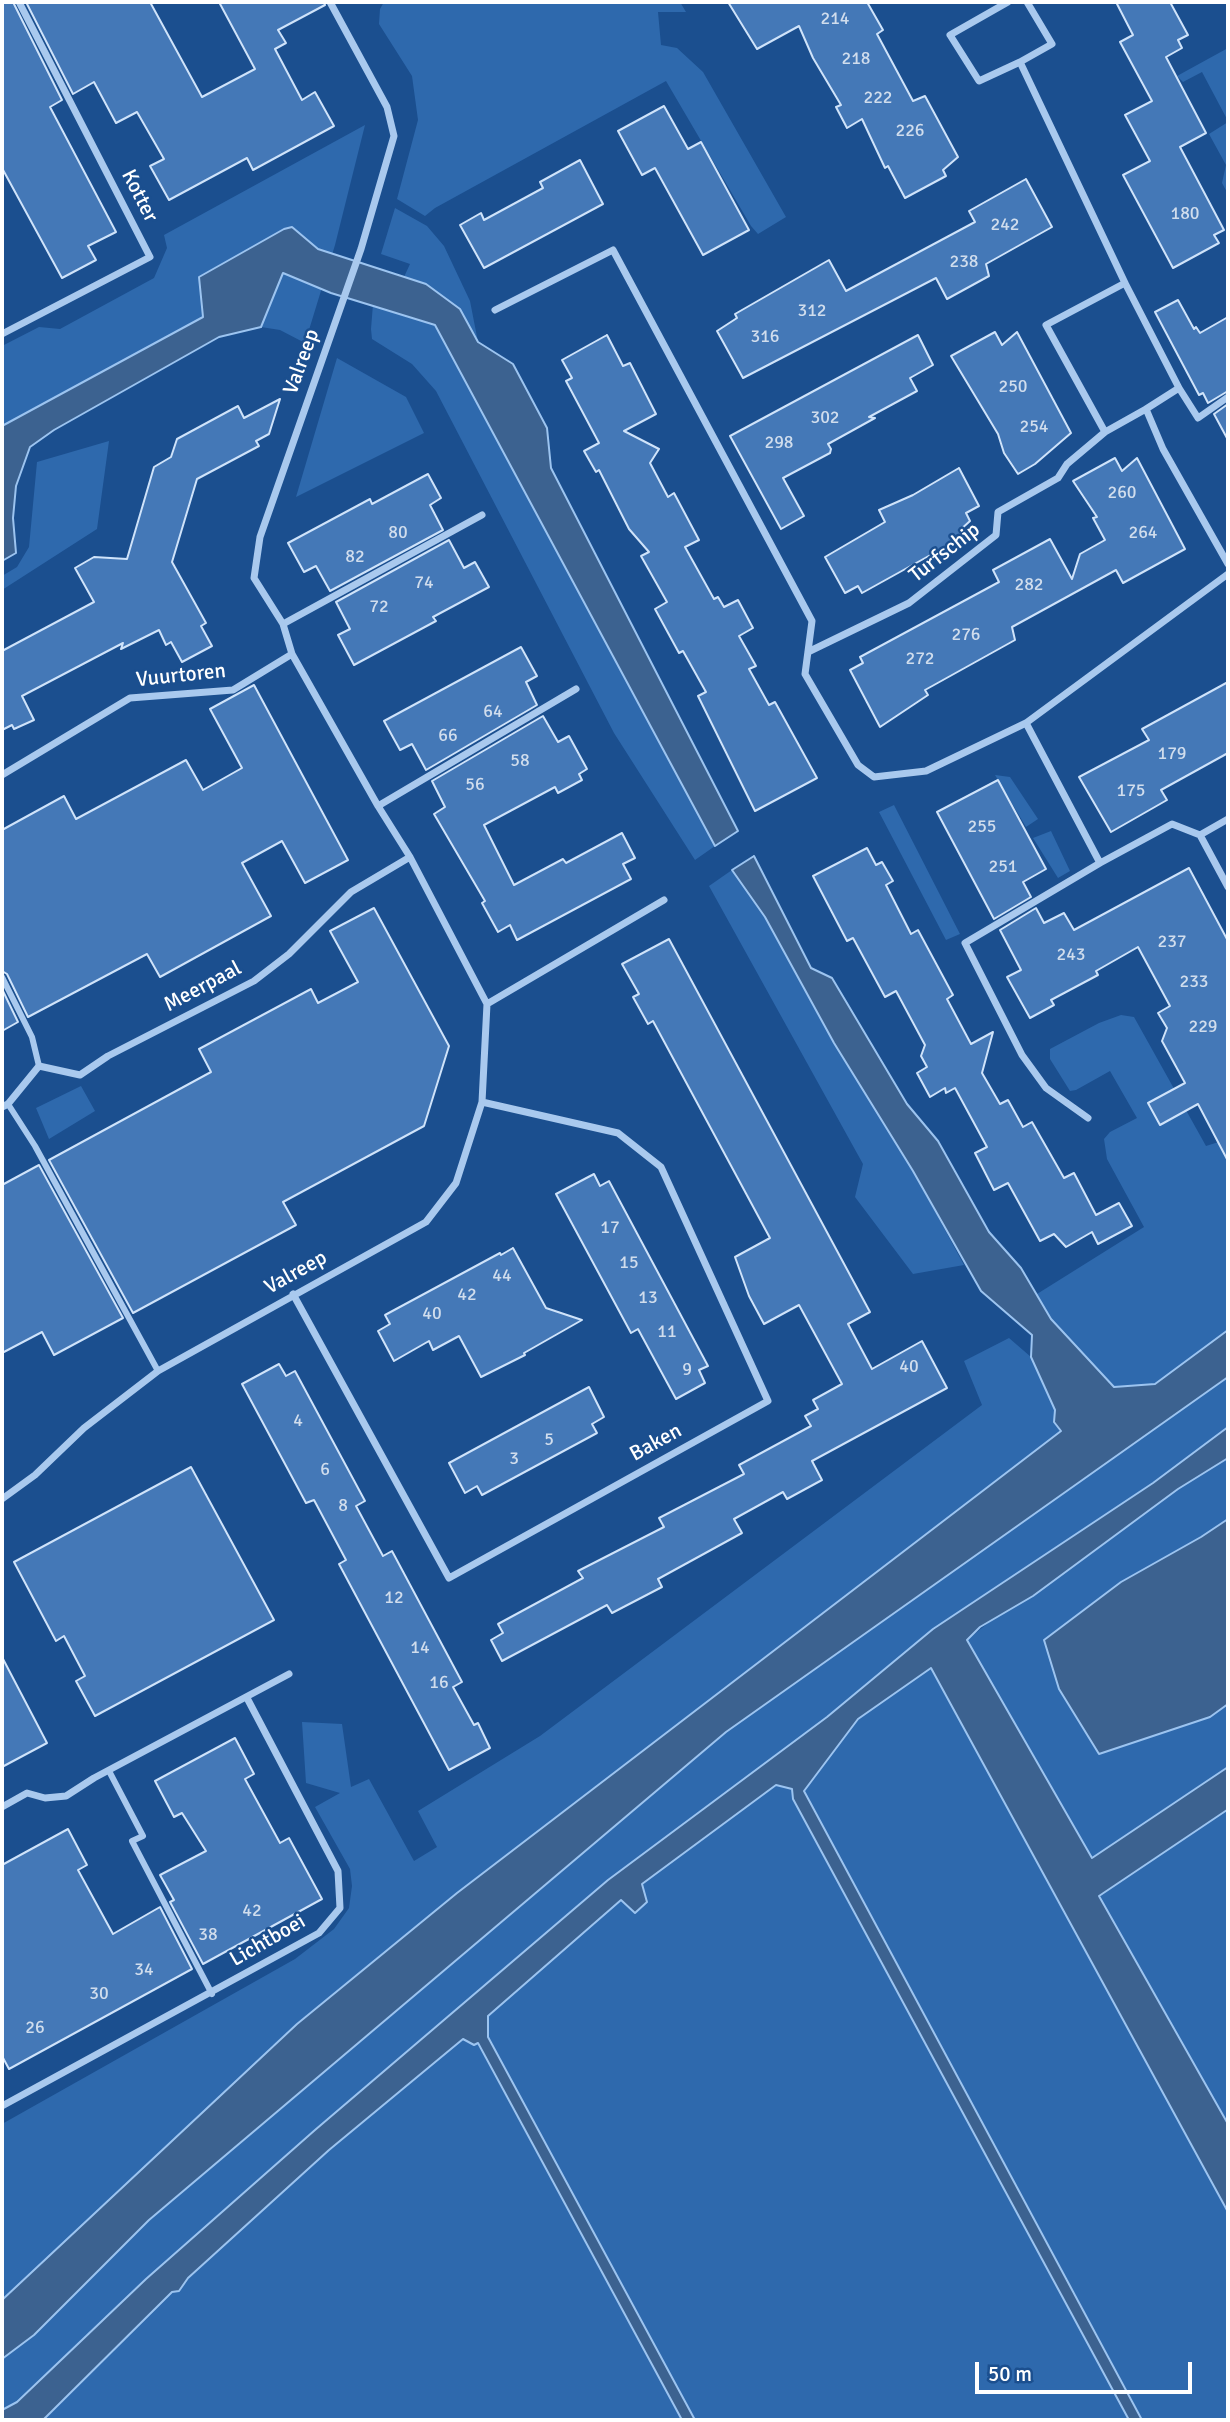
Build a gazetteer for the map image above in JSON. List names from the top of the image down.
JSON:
{
  "streets": {
    "street": [
      "Kotter",
      "Valreep",
      "Turfschip",
      "Vuurtoren",
      "Meerpaal",
      "Baken",
      "Lichtboei"
    ]
  },
  "crossings": [
    ["Valreep", "Vuurtoren"],
    ["Valreep", "Meerpaal"],
    ["Valreep", "Baken"]
  ],
  "house_numbers": [
    "214",
    "218",
    "222",
    "226",
    "180",
    "242",
    "238",
    "312",
    "316",
    "250",
    "302",
    "254",
    "298",
    "260",
    "80",
    "264",
    "82",
    "74",
    "282",
    "72",
    "276",
    "272",
    "64",
    "66",
    "179",
    "58",
    "56",
    "175",
    "255",
    "251",
    "237",
    "243",
    "233",
    "229",
    "17",
    "15",
    "44",
    "42",
    "13",
    "40",
    "11",
    "40",
    "9",
    "4",
    "5",
    "3",
    "6",
    "8",
    "12",
    "14",
    "16",
    "42",
    "38",
    "34",
    "30",
    "26"
  ],
  "scale_bar": "50 m"
}
